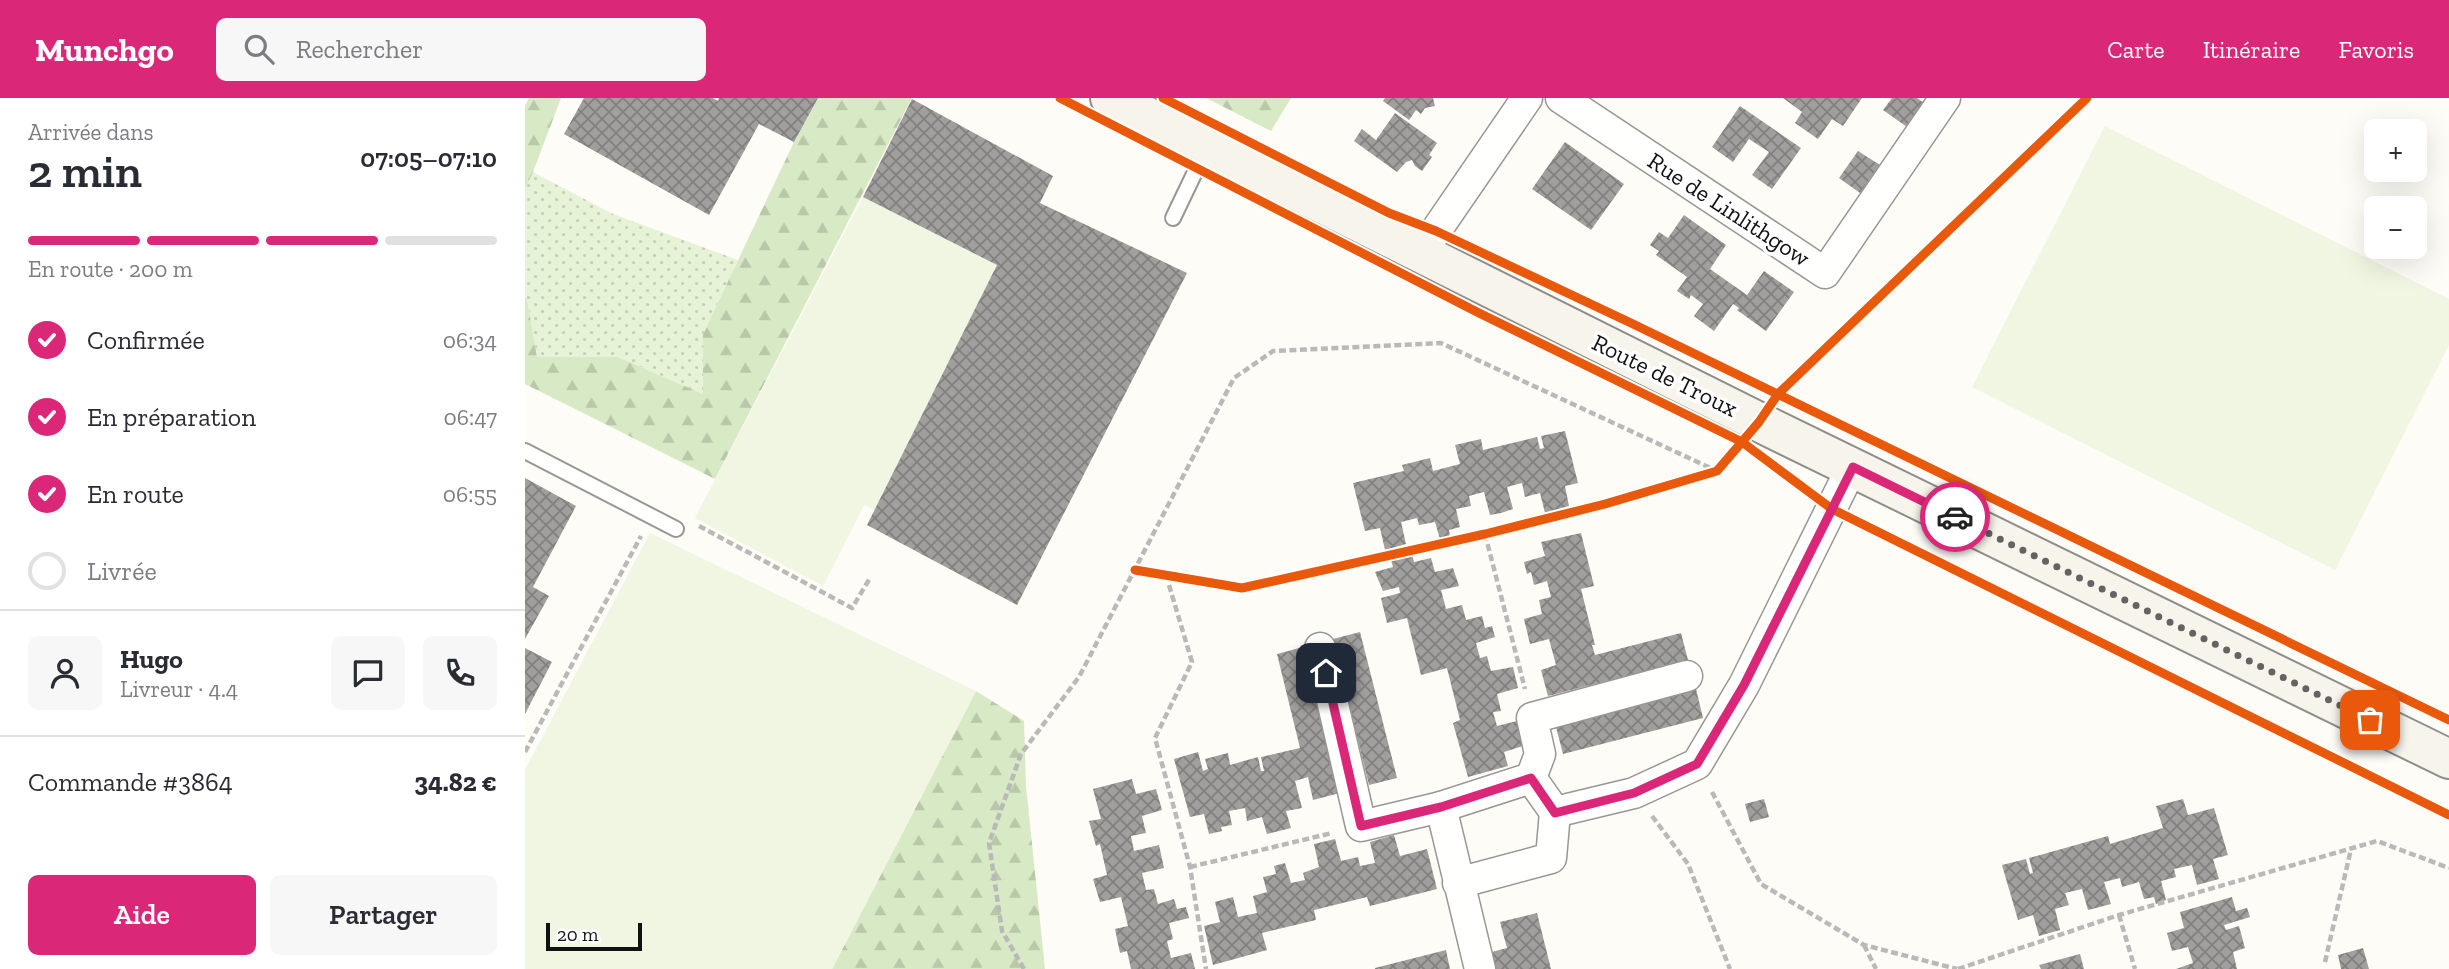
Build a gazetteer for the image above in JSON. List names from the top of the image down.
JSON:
{
  "streets": {
    "street": ["Rue de Linlithgow", "Route de Troux"]
  },
  "scale_bar": "20 m",
  "page": {
    "header": "Munchgo",
    "search": "Rechercher",
    "nav": ["Carte", "Itinéraire", "Favoris"],
    "heading": ["2 min", "Arrivée dans", "07:05–07:10"],
    "panel": [
      "Hugo",
      "Livreur · 4.4",
      "Commande #3864",
      "34.82 €"
    ],
    "map_buttons": ["+", "−"],
    "bar": "En route · 200 m",
    "list": [
      ["Confirmée", "06:34"],
      ["En préparation", "06:47"],
      ["En route", "06:55"],
      "Livrée"
    ],
    "buttons": ["Aide", "Partager"],
    "scale": "20 m"
  }
}
